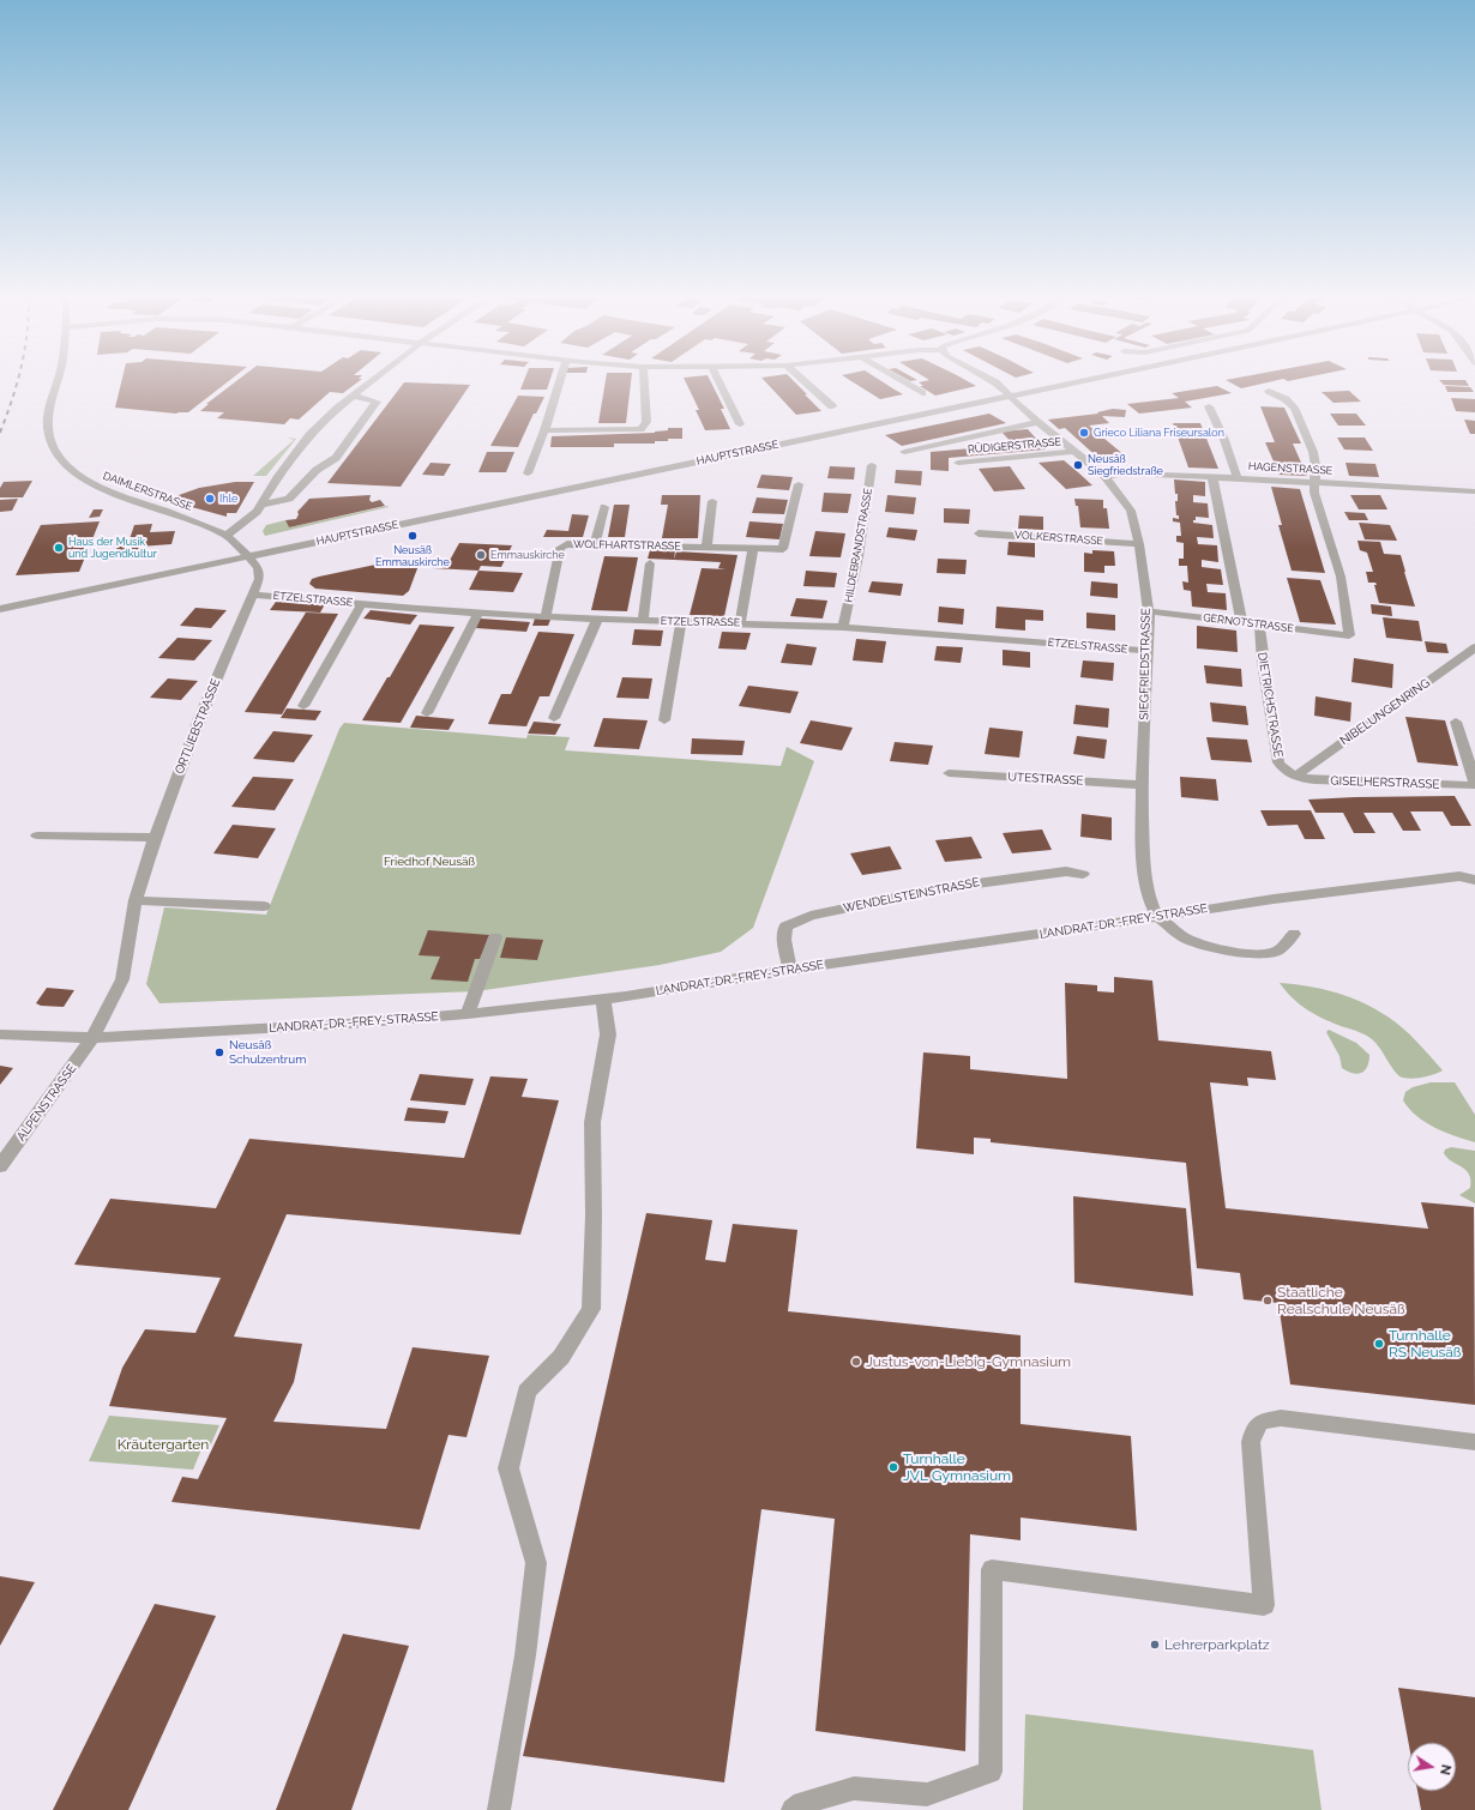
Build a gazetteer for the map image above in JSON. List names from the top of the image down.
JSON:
{
  "streets": {
    "street": [
      "RÜDIGERSTRASSE",
      "HAUPTSTRASSE",
      "HAGENSTRASSE",
      "DAIMLERSTRASSE",
      "VOLKERSTRASSE",
      "WOLFHARTSTRASSE",
      "HILDEBRANDSTRASSE",
      "ETZELSTRASSE",
      "GERNOTSTRASSE",
      "SIEGFRIEDSTRASSE",
      "DIETRICHSTRASSE",
      "NIBELUNGENRING",
      "ORTLIEBSTRASSE",
      "UTESTRASSE",
      "GISELHERSTRASSE",
      "WENDELSTEINSTRASSE",
      "LANDRAT-DR.-FREY-STRASSE",
      "ALPENSTRASSE"
    ]
  },
  "crossings": [
    ["RÜDIGERSTRASSE", "SIEGFRIEDSTRASSE"],
    ["HAUPTSTRASSE", "DAIMLERSTRASSE"],
    ["HAUPTSTRASSE", "SIEGFRIEDSTRASSE"],
    ["HAUPTSTRASSE", "ORTLIEBSTRASSE"],
    ["HAGENSTRASSE", "GERNOTSTRASSE"],
    ["HAGENSTRASSE", "SIEGFRIEDSTRASSE"],
    ["DAIMLERSTRASSE", "ORTLIEBSTRASSE"],
    ["VOLKERSTRASSE", "SIEGFRIEDSTRASSE"],
    ["WOLFHARTSTRASSE", "ETZELSTRASSE"],
    ["HILDEBRANDSTRASSE", "ETZELSTRASSE"],
    ["ETZELSTRASSE", "SIEGFRIEDSTRASSE"],
    ["ETZELSTRASSE", "ORTLIEBSTRASSE"],
    ["GERNOTSTRASSE", "SIEGFRIEDSTRASSE"],
    ["GERNOTSTRASSE", "DIETRICHSTRASSE"],
    ["SIEGFRIEDSTRASSE", "UTESTRASSE"],
    ["SIEGFRIEDSTRASSE", "LANDRAT-DR.-FREY-STRASSE"],
    ["DIETRICHSTRASSE", "NIBELUNGENRING"],
    ["DIETRICHSTRASSE", "GISELHERSTRASSE"],
    ["NIBELUNGENRING", "GISELHERSTRASSE"],
    ["ORTLIEBSTRASSE", "LANDRAT-DR.-FREY-STRASSE"],
    ["ORTLIEBSTRASSE", "ALPENSTRASSE"],
    ["WENDELSTEINSTRASSE", "LANDRAT-DR.-FREY-STRASSE"],
    ["LANDRAT-DR.-FREY-STRASSE", "ALPENSTRASSE"]
  ],
  "parks": ["Friedhof Neusäß", "Kräutergarten"],
  "places": [
    "Grieco Liliana Friseursalon",
    "Neusäß Siegfriedstraße",
    "Ihle",
    "Neusäß Emmauskirche",
    "Haus der Musik und Jugendkultur",
    "Emmauskirche",
    "Neusäß Schulzentrum",
    "Staatliche Realschule Neusäß",
    "Turnhalle RS Neusäß",
    "Justus-von-Liebig-Gymnasium",
    "Turnhalle JVL Gymnasium",
    "Lehrerparkplatz"
  ],
  "north": "right"
}
